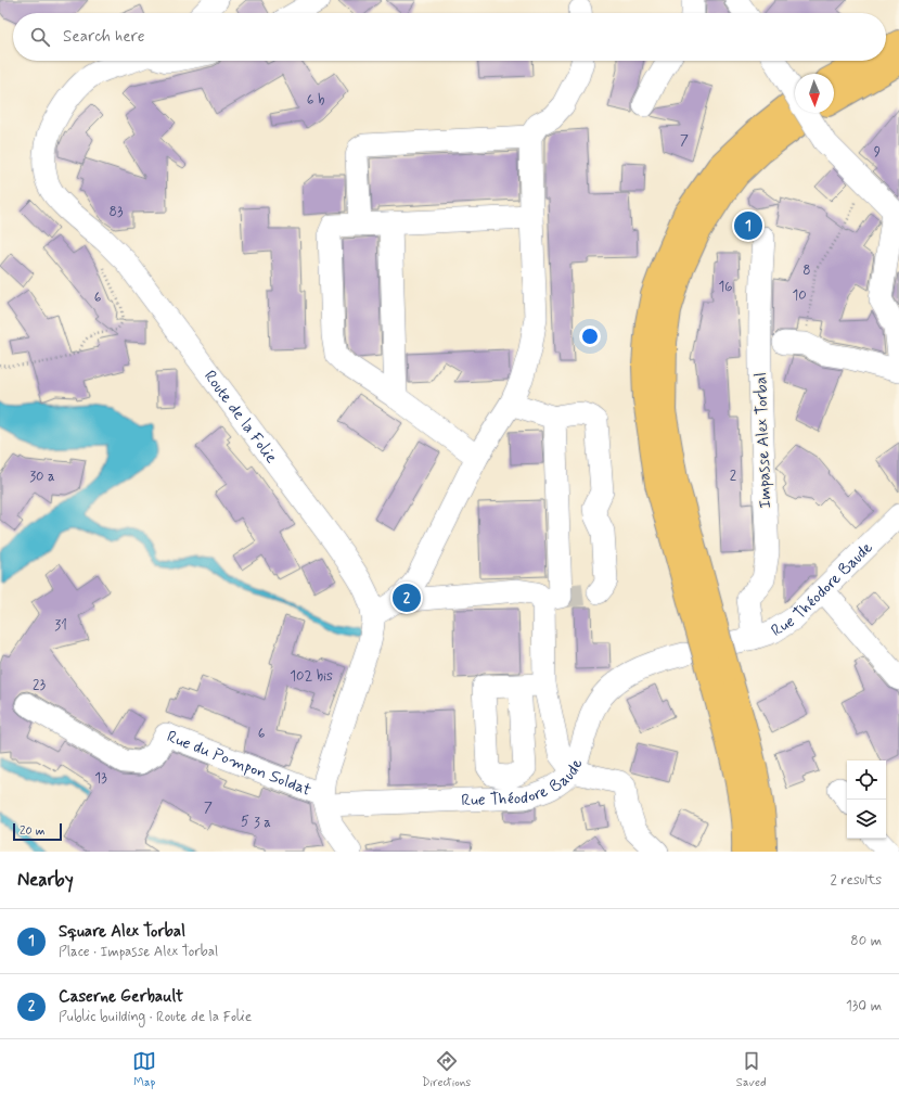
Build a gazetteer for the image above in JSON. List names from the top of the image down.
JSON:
{
  "streets": {
    "street": [
      "Route de la Folie",
      "Impasse Alex Torbal",
      "Rue Théodore Baude",
      "Rue du Pompon Soldat"
    ]
  },
  "crossings": [
    ["Route de la Folie", "Rue Théodore Baude"],
    ["Route de la Folie", "Rue du Pompon Soldat"],
    ["Impasse Alex Torbal", "Rue Théodore Baude"],
    ["Rue Théodore Baude", "Rue du Pompon Soldat"]
  ],
  "house_numbers": [
    "6 b",
    "7",
    "9",
    "83",
    "8",
    "16",
    "10",
    "6",
    "2",
    "30 a",
    "31",
    "102 bis",
    "23",
    "6",
    "13",
    "7",
    "5",
    "3 a"
  ],
  "scale_bar": "20 m",
  "north": "bottom",
  "page": {
    "search": "Search here",
    "pins": ["1", "2"],
    "scale": "20 m",
    "heading": ["Nearby", "2 results"],
    "list": [
      {
        "mark": "1",
        "name": "Square Alex Torbal",
        "note": "Place · Impasse Alex Torbal",
        "value": "80 m"
      },
      {
        "mark": "2",
        "name": "Caserne Gerbault",
        "note": "Public building · Route de la Folie",
        "value": "130 m"
      }
    ],
    "nav": ["Map", "Directions", "Saved"]
  }
}
